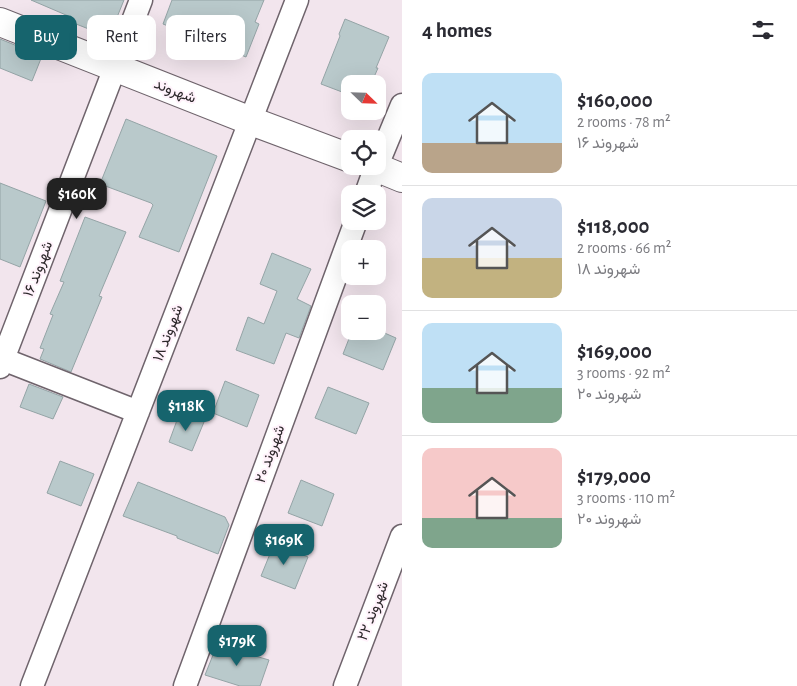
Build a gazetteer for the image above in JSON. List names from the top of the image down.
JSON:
{
  "streets": {
    "street": [
      "شهروند",
      "شهروند ۱۶",
      "شهروند ۱۸",
      "شهروند ۲۰",
      "شهروند ۲۲"
    ]
  },
  "crossings": [
    ["شهروند", "شهروند ۱۶"],
    ["شهروند", "شهروند ۱۸"]
  ],
  "north": "bottom right",
  "page": {
    "heading": "4 homes",
    "chip": ["Buy", "Rent", "Filters"],
    "list": [
      {
        "name": "$160,000",
        "note": "2 rooms · 78 m² · شهروند ۱۶"
      },
      {
        "name": "$118,000",
        "note": "2 rooms · 66 m² · شهروند ۱۸"
      },
      {
        "name": "$169,000",
        "note": "3 rooms · 92 m² · شهروند ۲۰"
      },
      {
        "name": "$179,000",
        "note": "3 rooms · 110 m² · شهروند ۲۰"
      }
    ],
    "map_buttons": ["+", "−"],
    "price": [
      "$160K",
      "$118K",
      "$169K",
      "$179K"
    ]
  }
}
